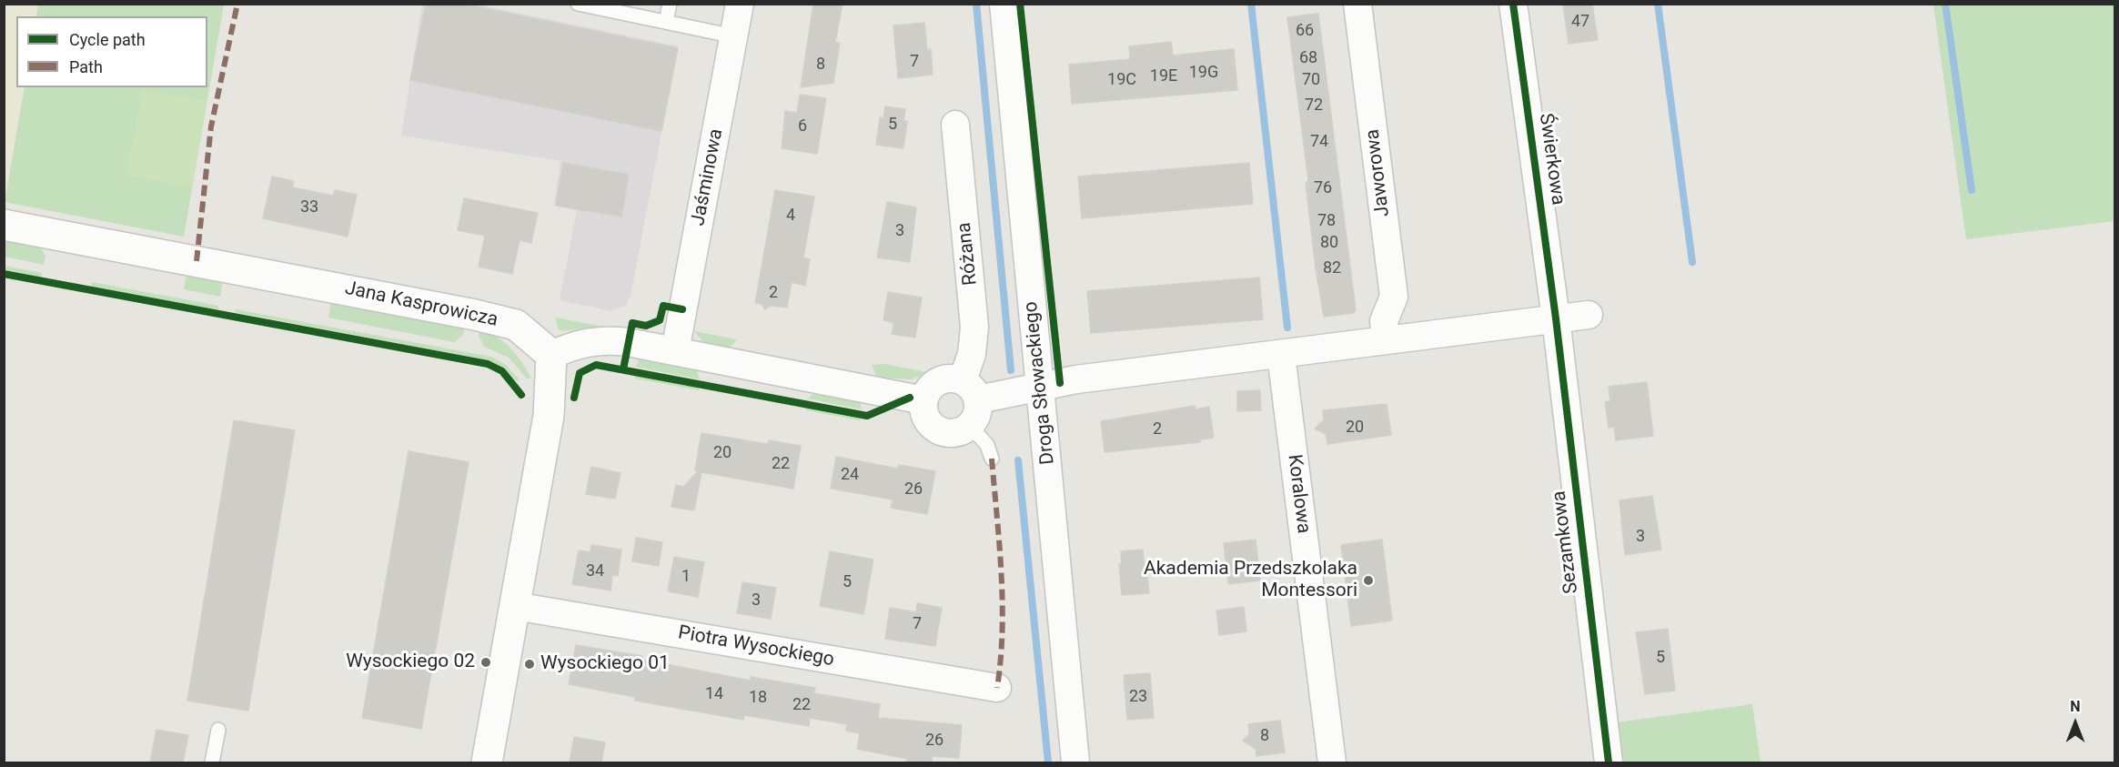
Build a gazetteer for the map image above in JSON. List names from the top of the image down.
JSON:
{
  "streets": {
    "street": [
      "Świerkowa",
      "Jaworowa",
      "Jaśminowa",
      "Różana",
      "Jana Kasprowicza",
      "Droga Słowackiego",
      "Koralowa",
      "Sezamkowa",
      "Piotra Wysockiego"
    ]
  },
  "crossings": [
    ["Świerkowa", "Sezamkowa"]
  ],
  "places": ["Akademia Przedszkolaka Montessori", "Wysockiego 02", "Wysockiego 01"],
  "house_numbers": [
    "47",
    "66",
    "68",
    "7",
    "8",
    "19G",
    "19E",
    "19C",
    "70",
    "72",
    "5",
    "6",
    "74",
    "76",
    "33",
    "4",
    "78",
    "3",
    "80",
    "82",
    "2",
    "20",
    "2",
    "20",
    "22",
    "24",
    "26",
    "3",
    "34",
    "1",
    "5",
    "3",
    "7",
    "5",
    "14",
    "23",
    "18",
    "22",
    "8",
    "26"
  ],
  "legend": ["Cycle path", "Path"],
  "north": "top"
}
